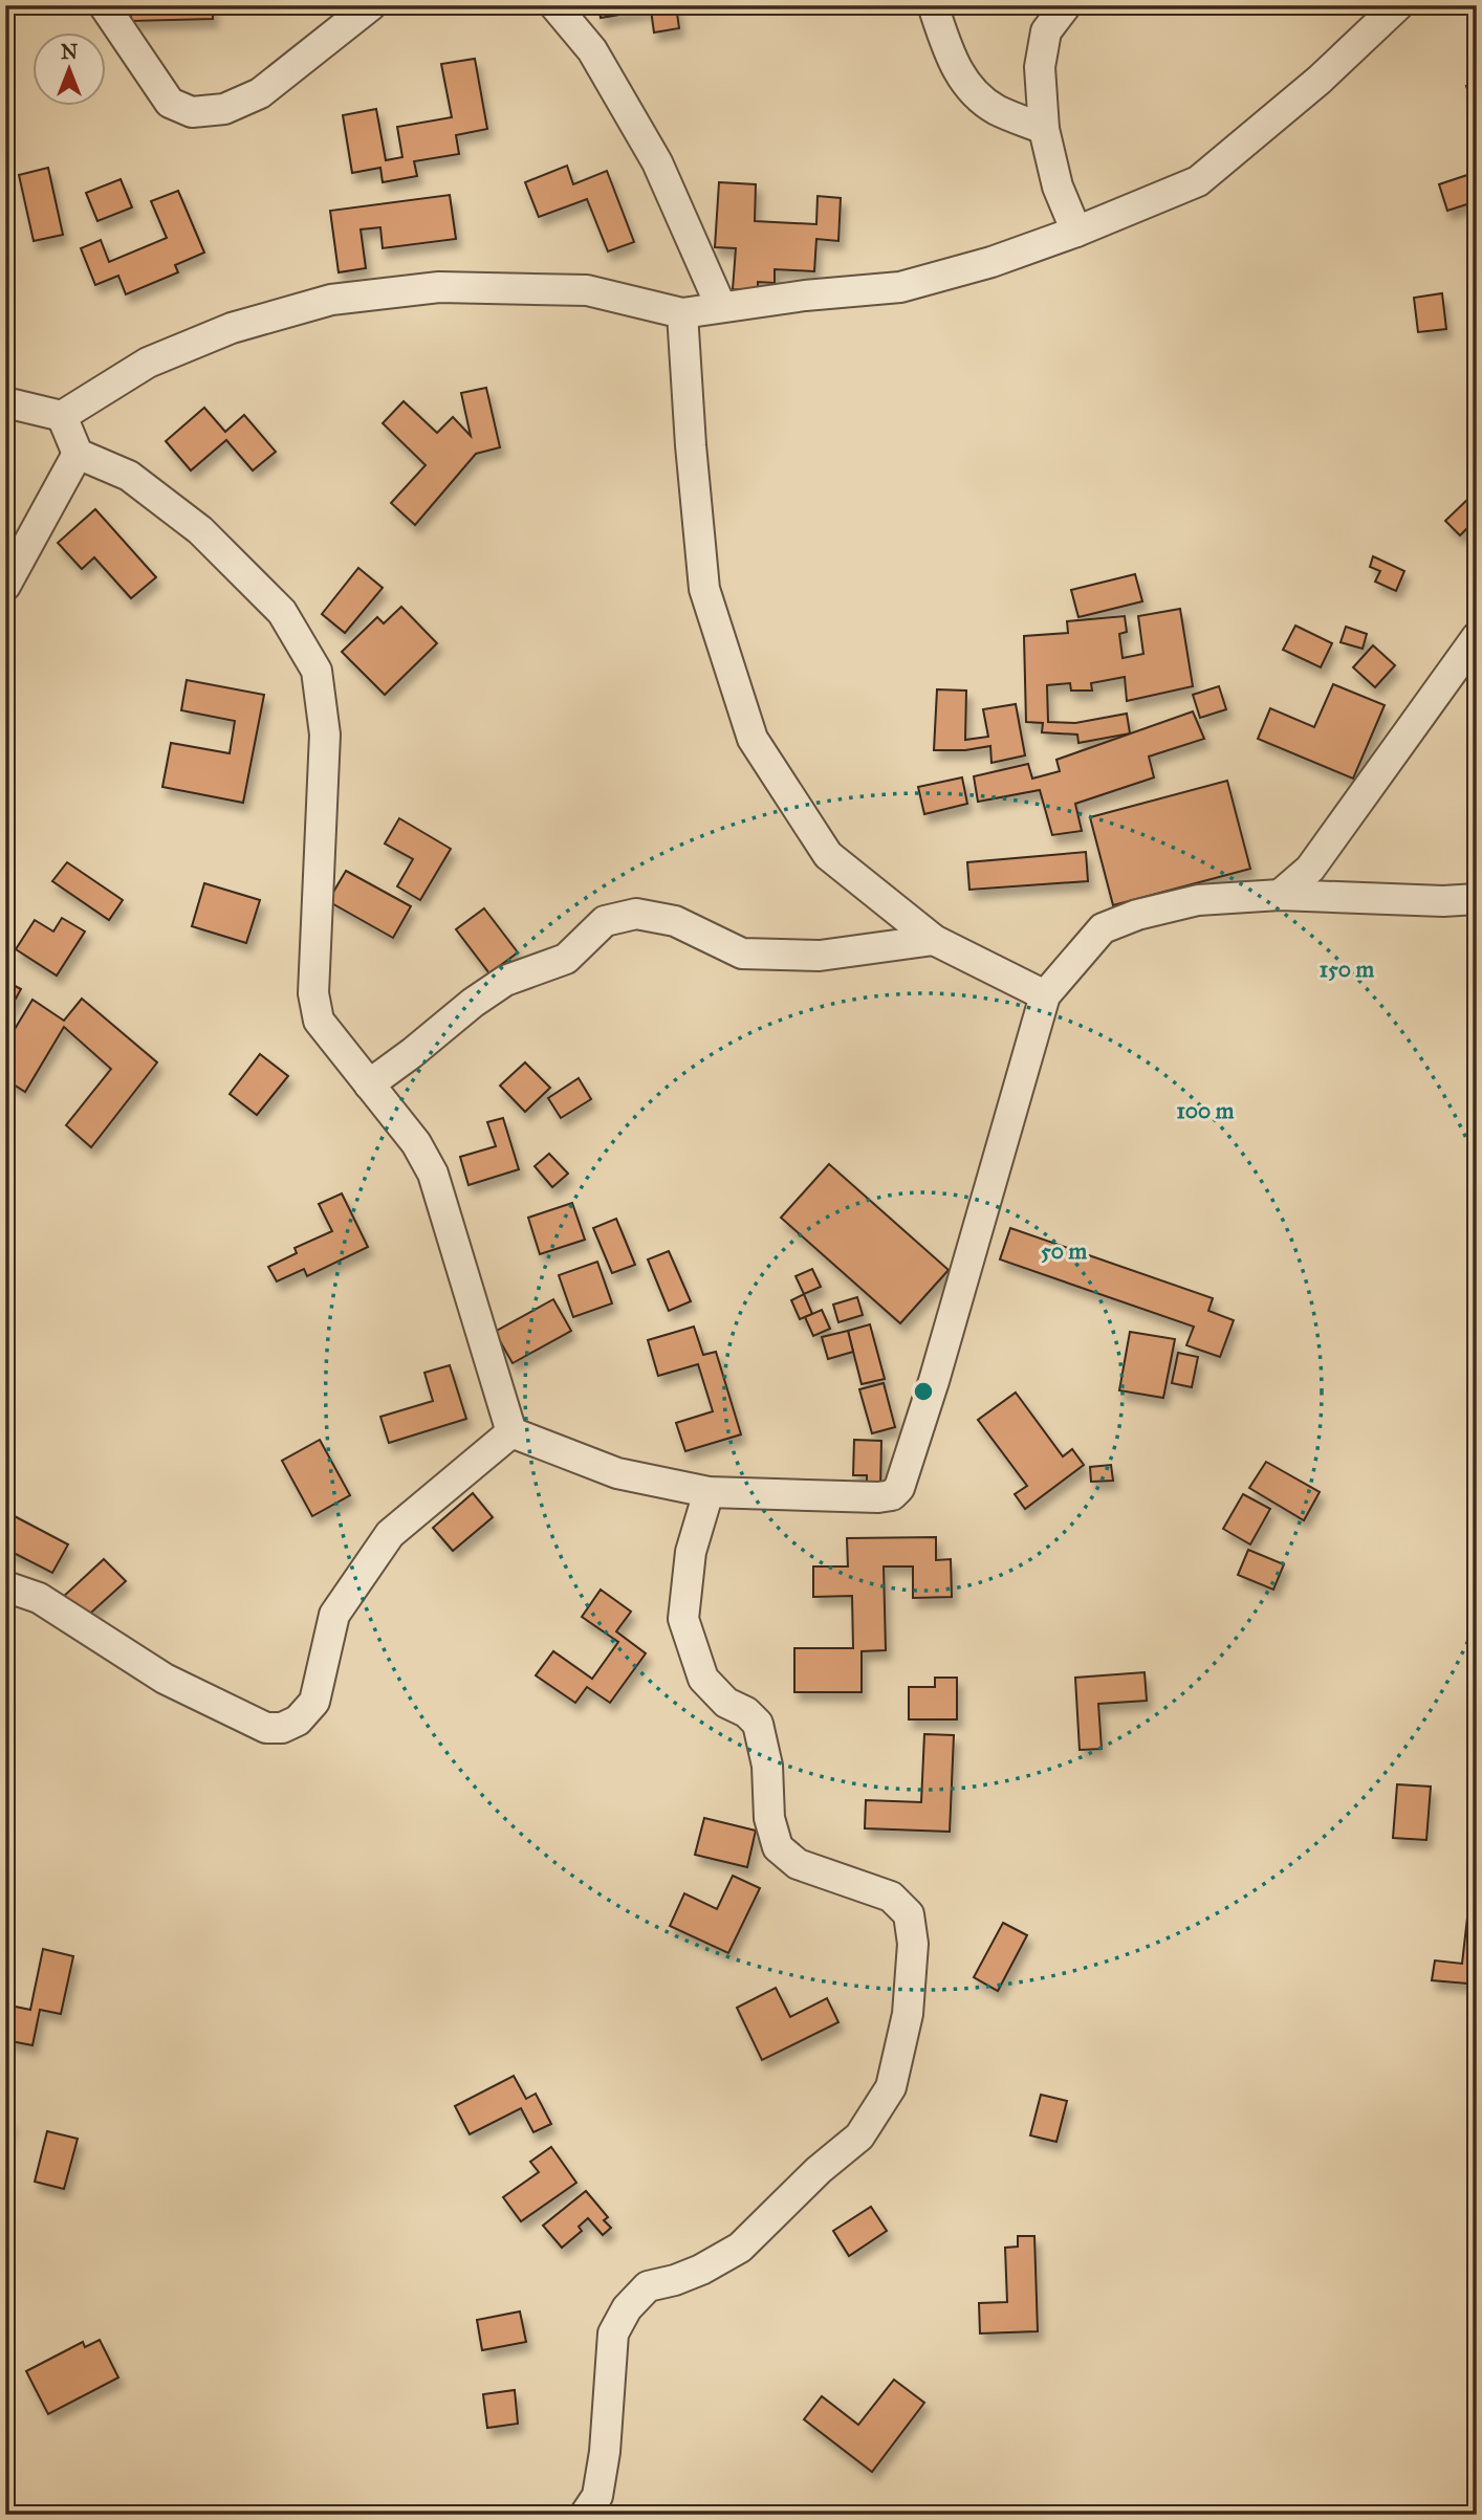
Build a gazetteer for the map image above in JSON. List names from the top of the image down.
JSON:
{
  "north": "top",
  "rings": ["150 m", "100 m", "50 m"]
}
